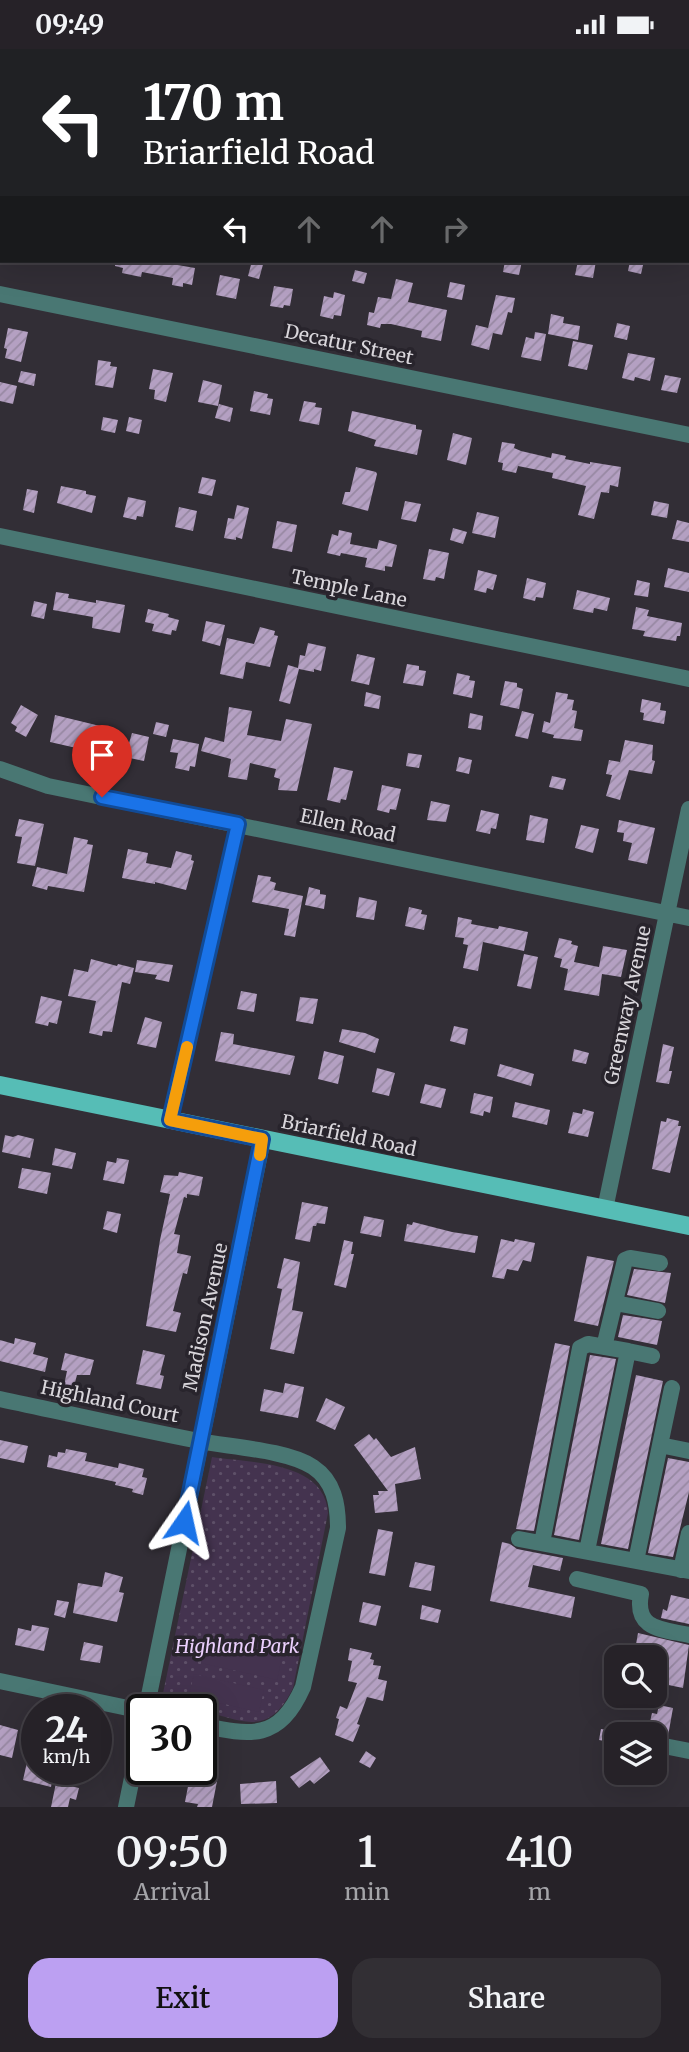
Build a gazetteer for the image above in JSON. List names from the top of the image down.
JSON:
{
  "streets": {
    "main road": ["Briarfield Road"],
    "street": [
      "Decatur Street",
      "Temple Lane",
      "Ellen Road",
      "Greenway Avenue",
      "Madison Avenue",
      "Highland Court"
    ]
  },
  "crossings": [
    ["Ellen Road", "Greenway Avenue"],
    ["Greenway Avenue", "Briarfield Road"],
    ["Briarfield Road", "Madison Avenue"],
    ["Madison Avenue", "Highland Court"]
  ],
  "parks": ["Highland Park"],
  "page": {
    "status": "09:49",
    "turn": ["170 m", "Briarfield Road"],
    "speed": "24 km/h",
    "limit": "30",
    "eta": [
      "09:50",
      "Arrival",
      "1",
      "min",
      "410",
      "m"
    ],
    "buttons": ["Exit", "Share"]
  }
}
